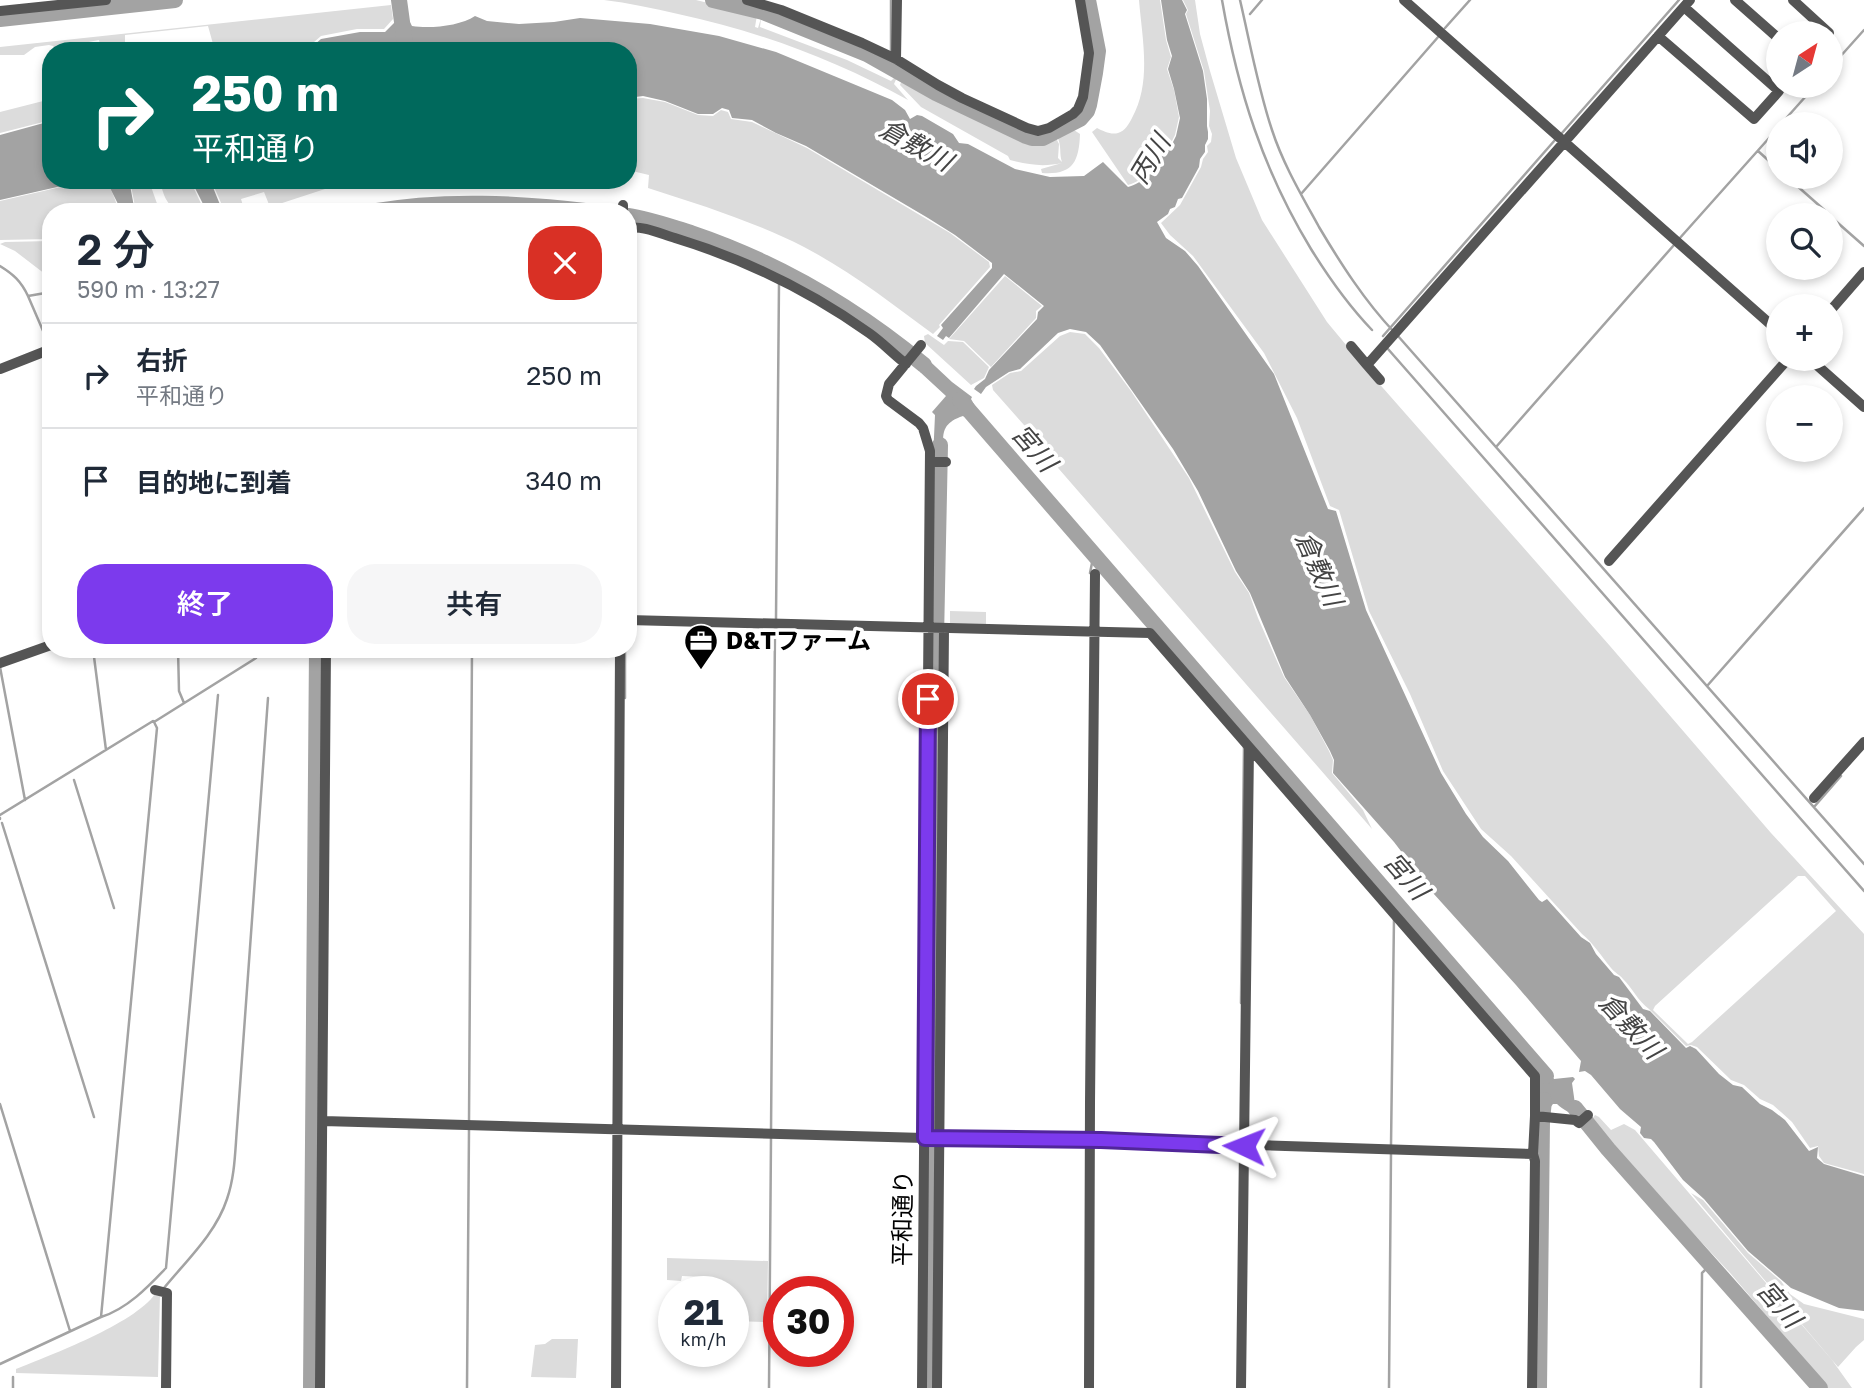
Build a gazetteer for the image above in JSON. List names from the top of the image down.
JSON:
{
  "streets": {
    "street": ["平和通り"]
  },
  "water": ["倉敷川", "丙川", "宮川"],
  "places": {
    "office": ["D&Tファーム"]
  },
  "north": "top right",
  "page": {
    "map_buttons": ["+", "−"],
    "turn": ["250 m", "平和通り"],
    "heading": ["2 分", "590 m · 13:27"],
    "list": [
      {
        "name": "右折",
        "note": "平和通り",
        "value": "250 m"
      },
      {
        "name": "目的地に到着",
        "value": "340 m"
      }
    ],
    "buttons": ["終了", "共有"],
    "speed": "21 km/h",
    "limit": "30"
  }
}
